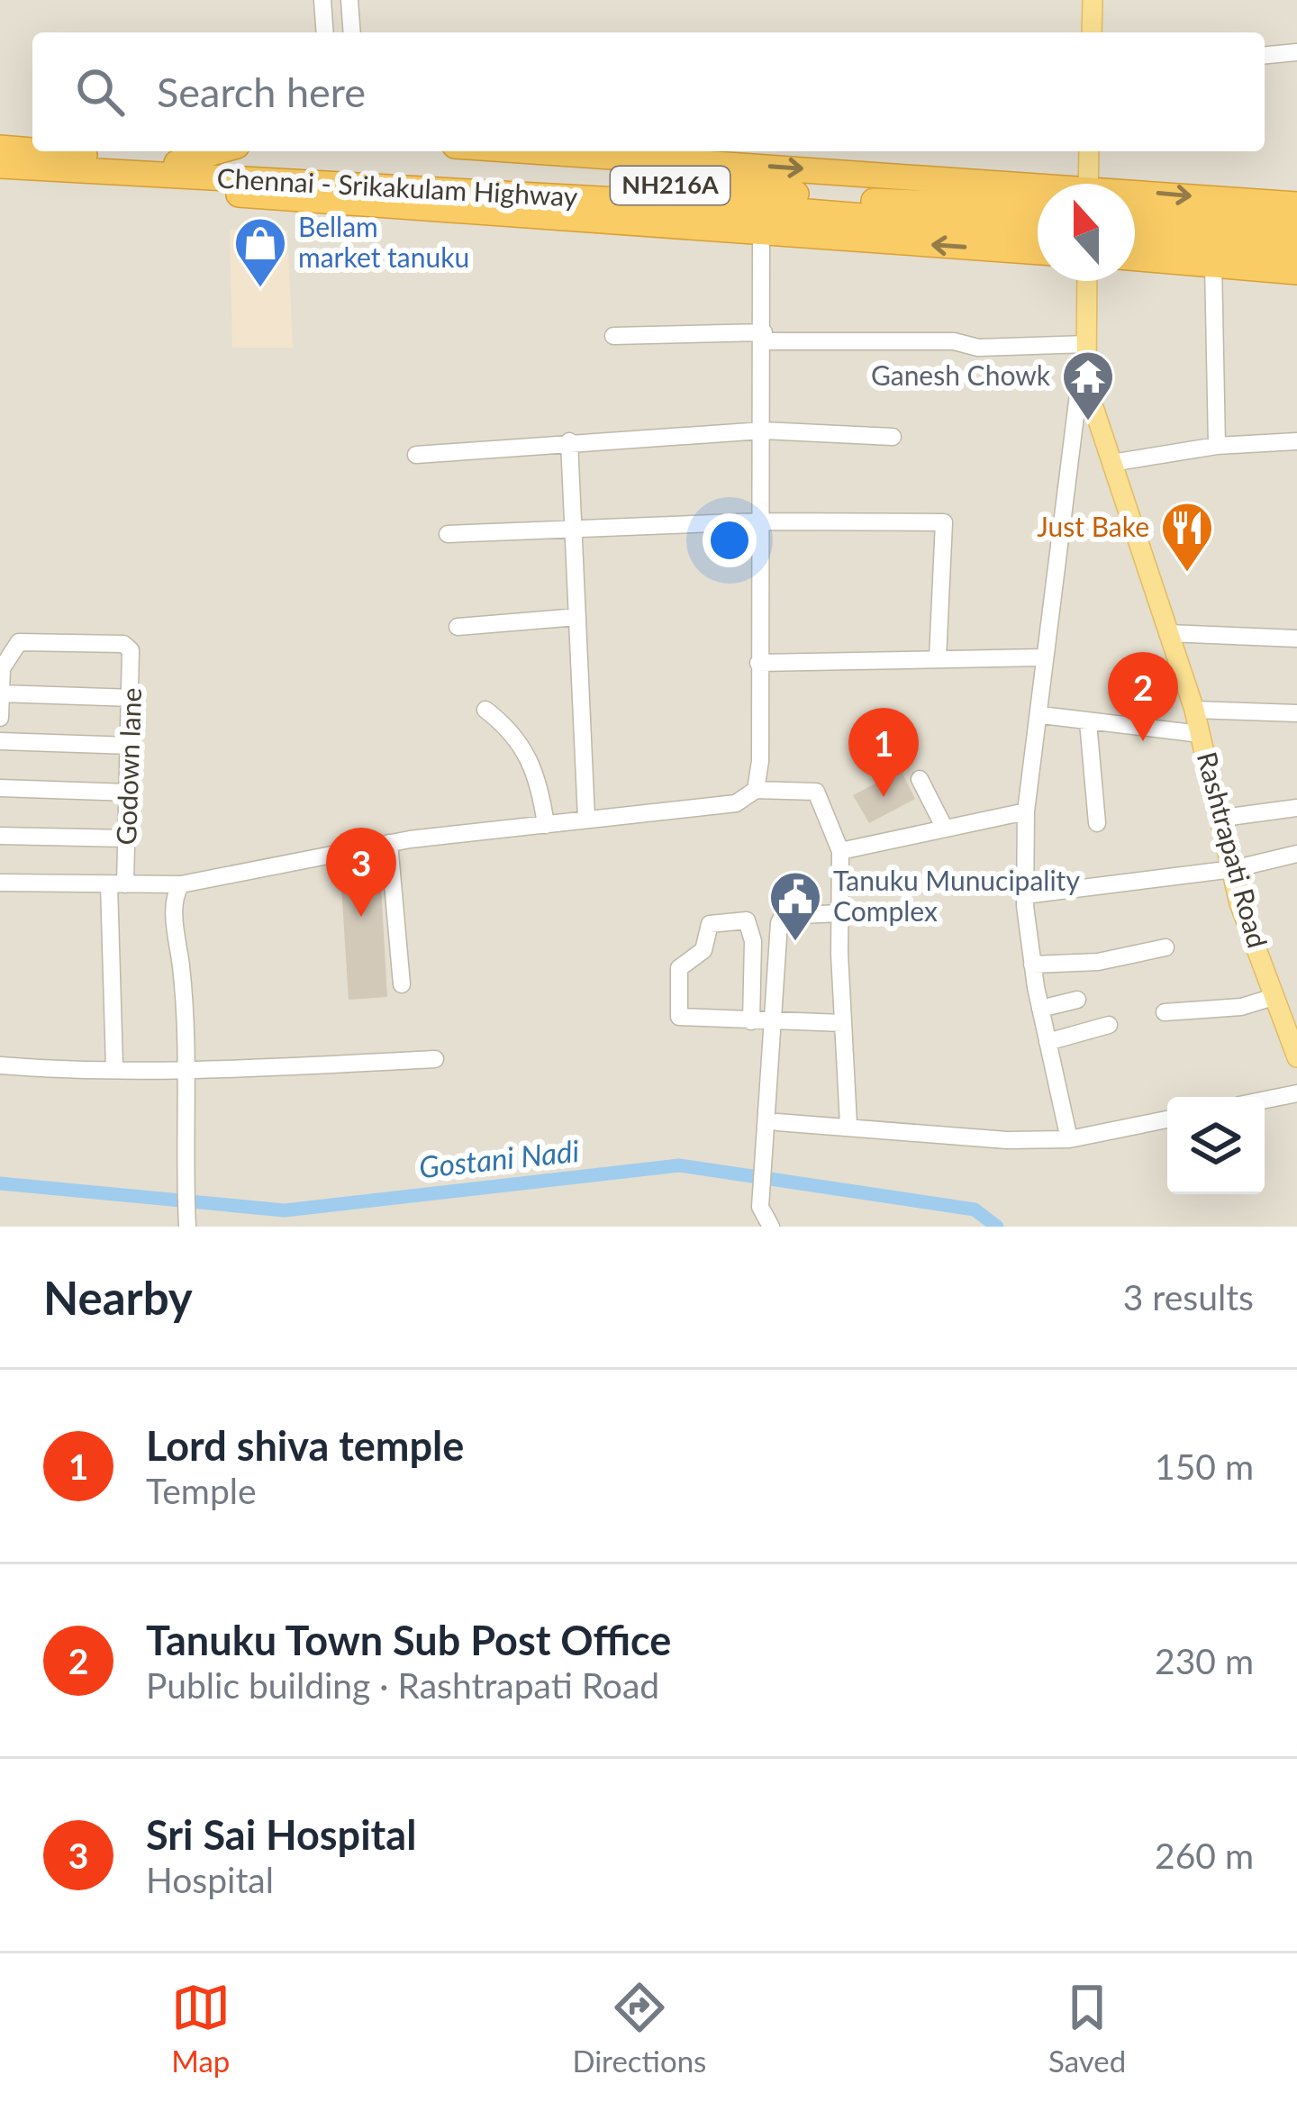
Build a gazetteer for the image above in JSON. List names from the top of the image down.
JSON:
{
  "streets": {
    "highway": ["NH216A", "Chennai - Srikakulam Highway"],
    "main road": ["Rashtrapati Road"],
    "street": ["Godown lane"]
  },
  "crossings": [
    ["NH216A", "Chennai - Srikakulam Highway"]
  ],
  "water": ["Gostani Nadi"],
  "places": {
    "shop": ["Bellam market tanuku"],
    "temple": ["Ganesh Chowk"],
    "restaurant": ["Just Bake"],
    "public building": ["Tanuku Munucipality Complex"]
  },
  "north": "top",
  "page": {
    "search": "Search here",
    "pins": ["2", "1", "3"],
    "heading": ["Nearby", "3 results"],
    "list": [
      {
        "mark": "1",
        "name": "Lord shiva temple",
        "note": "Temple",
        "value": "150 m"
      },
      {
        "mark": "2",
        "name": "Tanuku Town Sub Post Office",
        "note": "Public building · Rashtrapati Road",
        "value": "230 m"
      },
      {
        "mark": "3",
        "name": "Sri Sai Hospital",
        "note": "Hospital",
        "value": "260 m"
      }
    ],
    "nav": ["Map", "Directions", "Saved"]
  }
}
